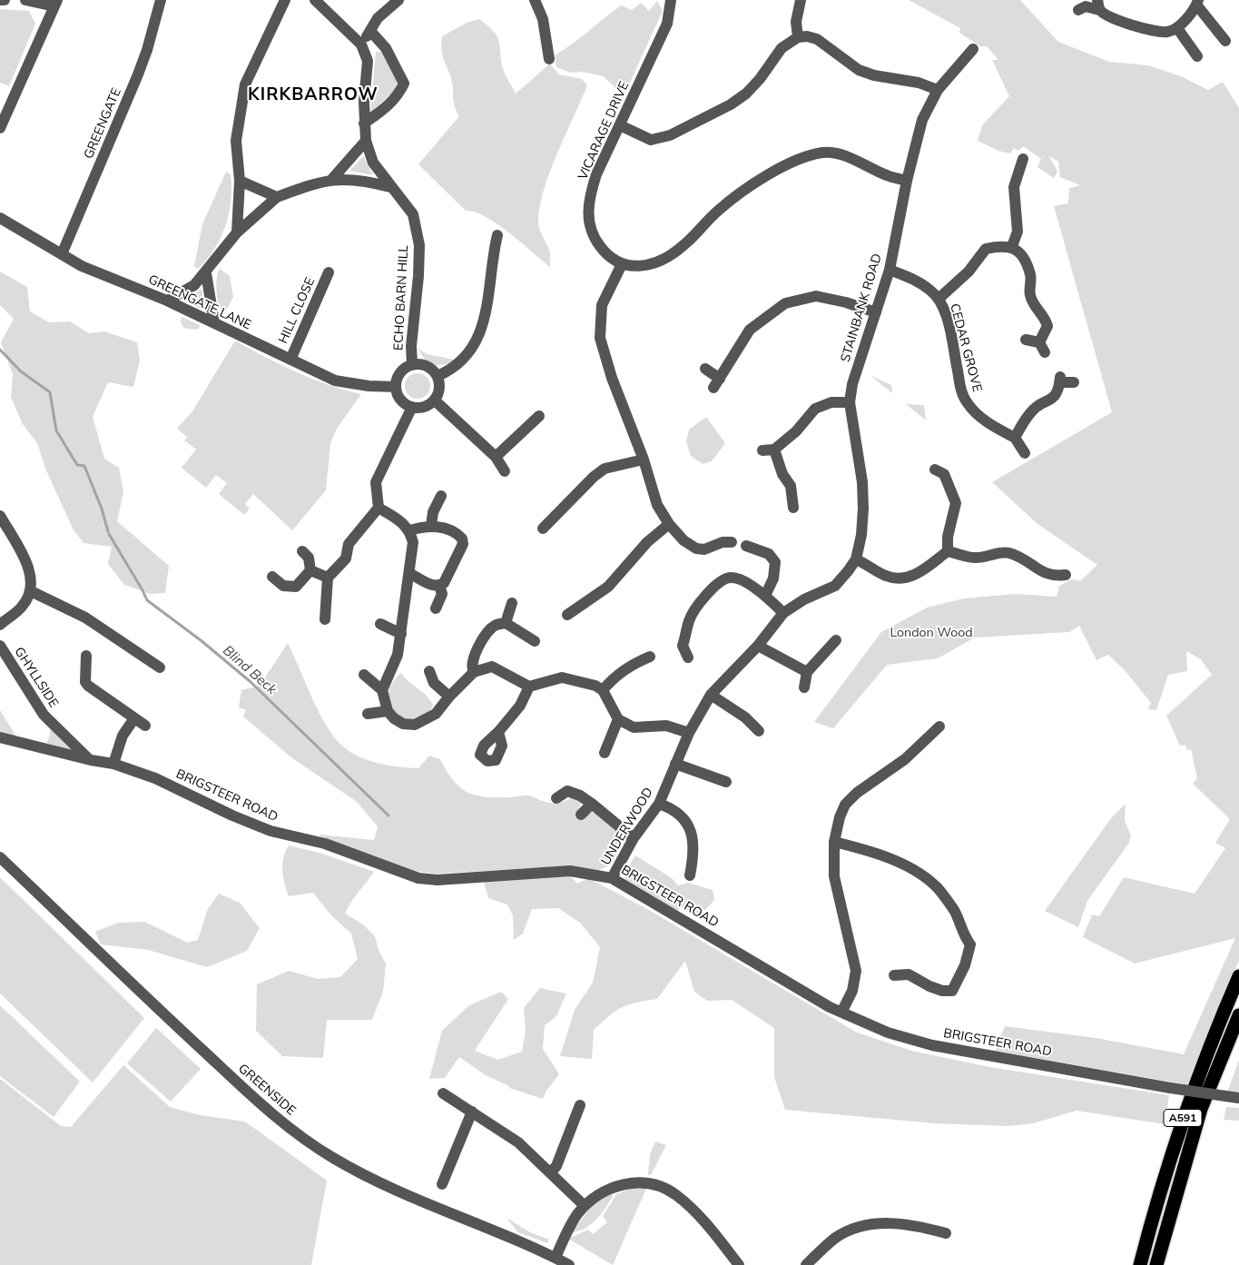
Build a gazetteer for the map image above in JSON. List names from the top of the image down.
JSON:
{
  "streets": {
    "highway": ["A591"],
    "street": [
      "GREENGATE",
      "VICARAGE DRIVE",
      "ECHO BARN HILL",
      "GREENGATE LANE",
      "STAINBANK ROAD",
      "HILL CLOSE",
      "CEDAR GROVE",
      "GHYLLSIDE",
      "BRIGSTEER ROAD",
      "UNDERWOOD",
      "GREENSIDE"
    ]
  },
  "crossings": [
    ["GREENGATE", "GREENGATE LANE"],
    ["ECHO BARN HILL", "GREENGATE LANE"],
    ["GREENGATE LANE", "HILL CLOSE"],
    ["STAINBANK ROAD", "CEDAR GROVE"],
    ["STAINBANK ROAD", "UNDERWOOD"],
    ["GHYLLSIDE", "BRIGSTEER ROAD"],
    ["BRIGSTEER ROAD", "UNDERWOOD"]
  ],
  "districts": ["KIRKBARROW"],
  "water": ["Blind Beck"],
  "parks": ["London Wood"]
}
